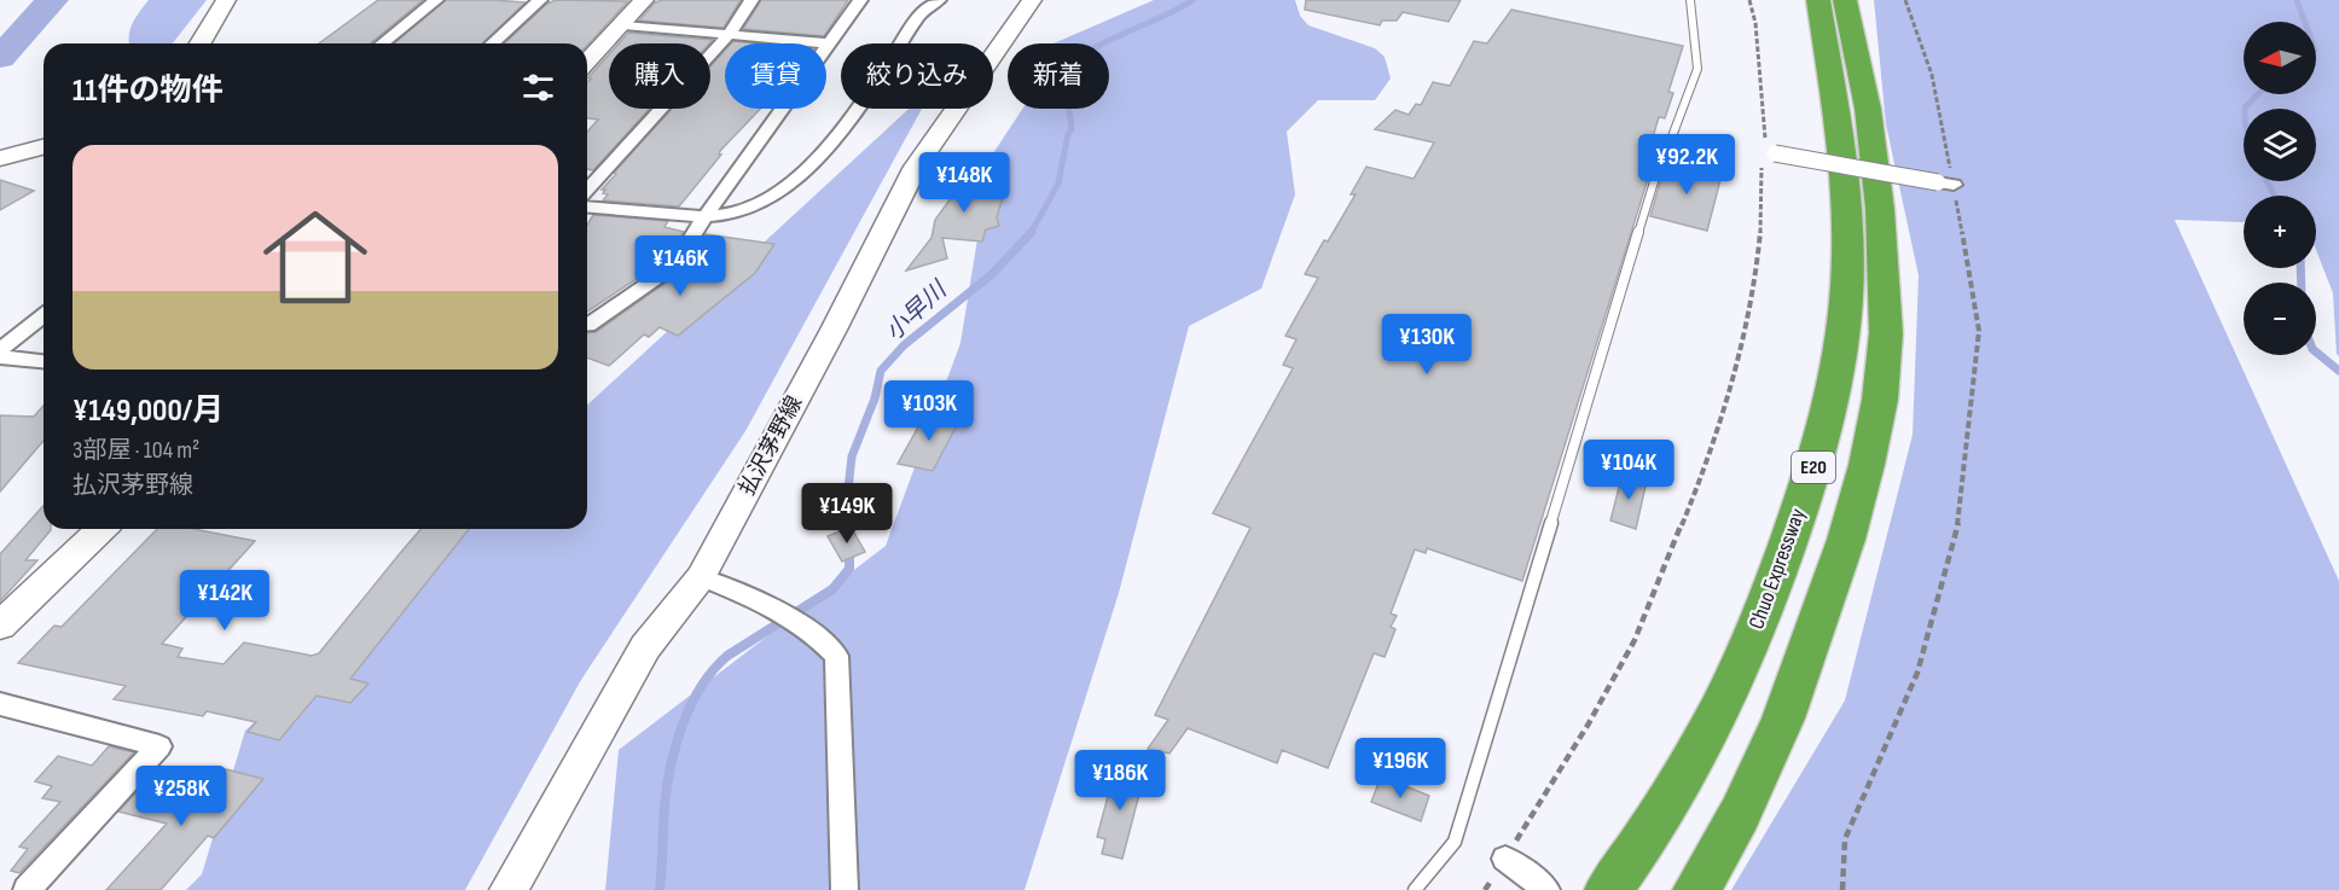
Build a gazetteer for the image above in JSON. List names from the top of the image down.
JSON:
{
  "streets": {
    "highway": ["E20", "Chuo Expressway"],
    "main road": ["払沢茅野線"]
  },
  "water": ["小早川"],
  "north": "left",
  "page": {
    "map_buttons": ["+", "−"],
    "chip": [
      "購入",
      "賃貸",
      "絞り込み",
      "新着"
    ],
    "heading": "11件の物件",
    "list": [
      {
        "name": "¥149,000/月",
        "note": "3部屋 · 104 m² · 払沢茅野線"
      }
    ],
    "price": [
      "¥92.2K",
      "¥148K",
      "¥146K",
      "¥130K",
      "¥103K",
      "¥104K",
      "¥149K",
      "¥142K",
      "¥196K",
      "¥186K",
      "¥258K"
    ]
  }
}
